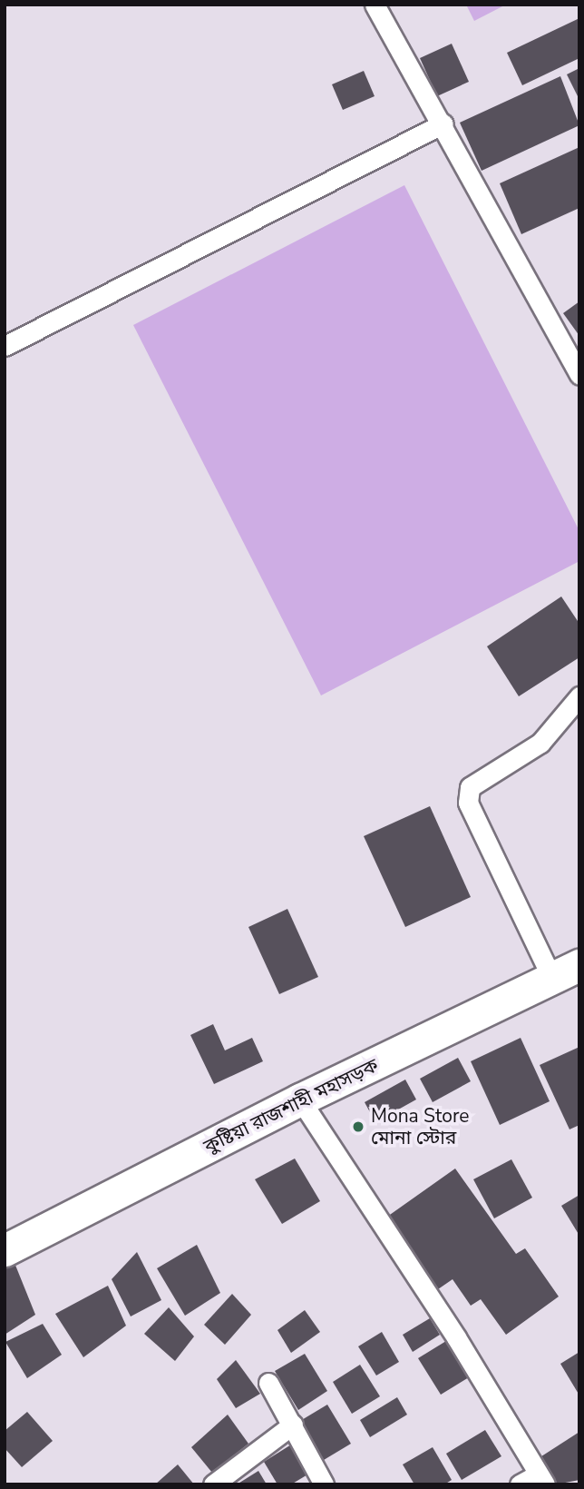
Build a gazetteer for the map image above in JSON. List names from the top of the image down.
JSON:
{
  "streets": {
    "highway": ["কুষ্টিয়া রাজশাহী মহাসড়ক"]
  },
  "places": ["Mona Store মোনা স্টোর"]
}
